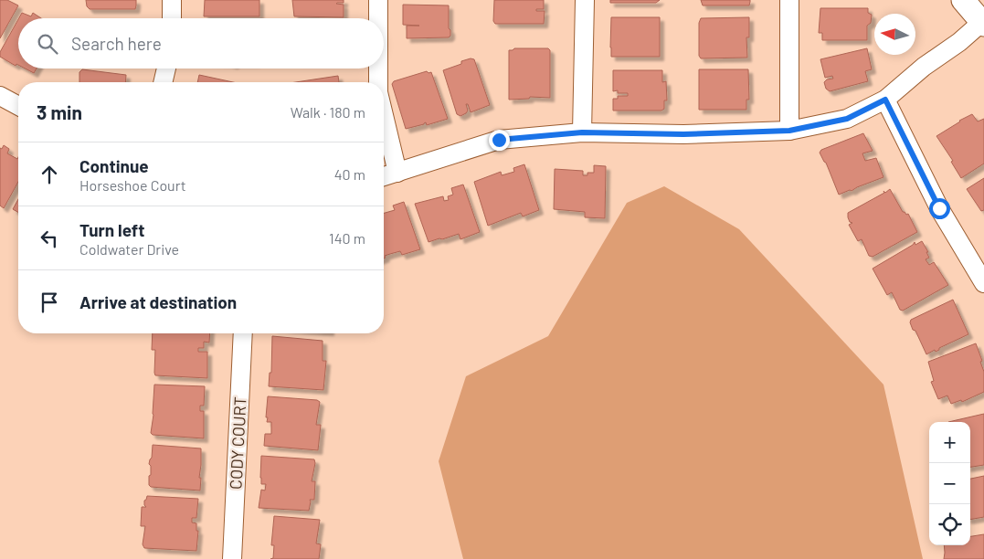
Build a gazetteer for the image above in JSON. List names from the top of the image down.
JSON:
{
  "streets": {
    "street": ["CODY COURT"]
  },
  "north": "left",
  "page": {
    "search": "Search here",
    "heading": ["3 min", "Walk · 180 m"],
    "list": [
      ["Continue", "Horseshoe Court", "40 m"],
      ["Turn left", "Coldwater Drive", "140 m"],
      "Arrive at destination"
    ],
    "map_buttons": ["+", "−"]
  }
}
